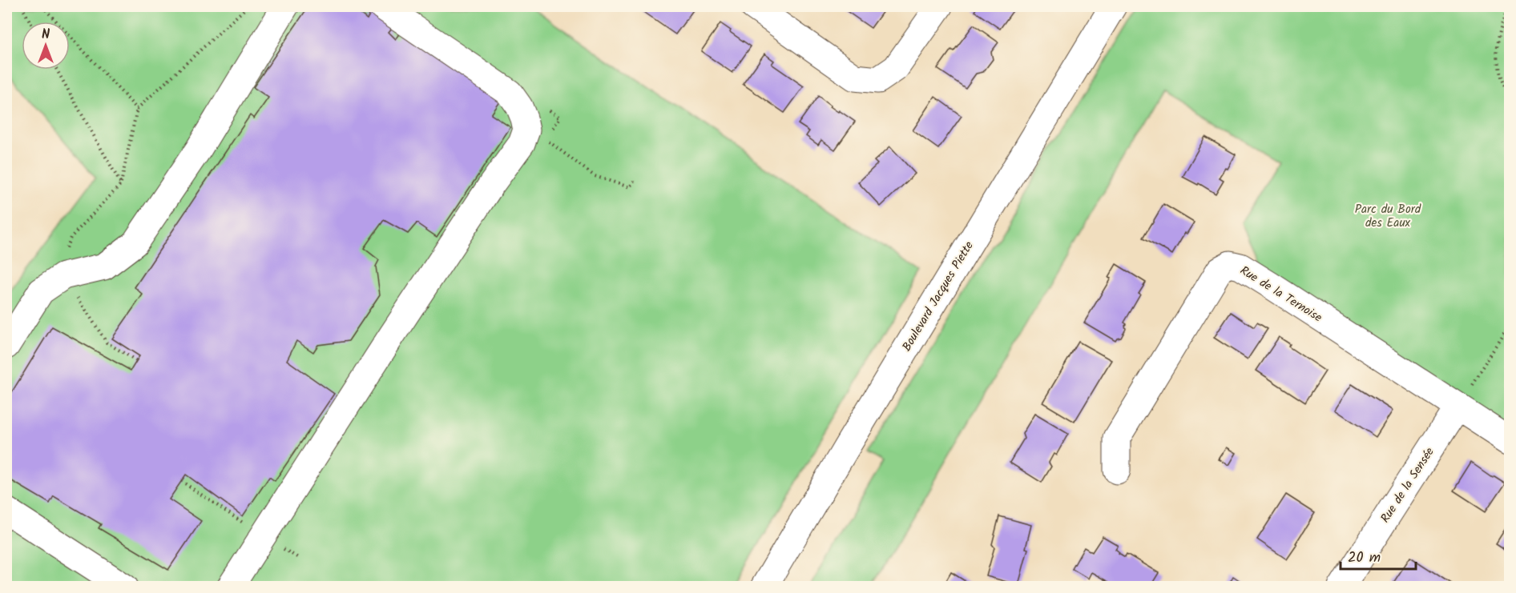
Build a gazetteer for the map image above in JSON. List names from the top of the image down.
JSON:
{
  "streets": {
    "street": ["Rue de la Ternoise", "Boulevard Jacques Piette", "Rue de la Sensée"]
  },
  "crossings": [
    ["Rue de la Ternoise", "Rue de la Sensée"]
  ],
  "parks": ["Parc du Bord des Eaux"],
  "scale_bar": "20 m",
  "north": "top"
}
